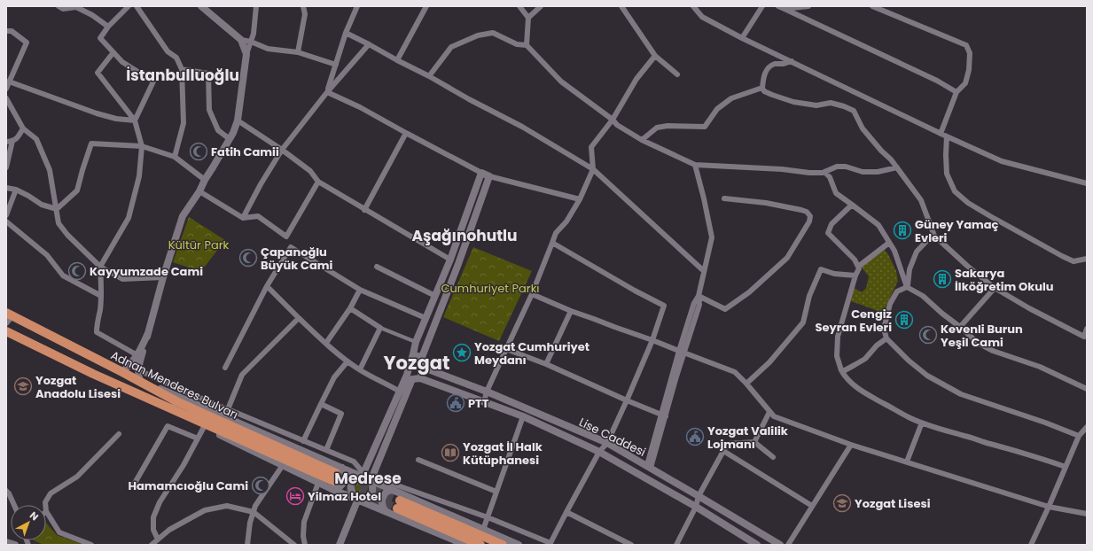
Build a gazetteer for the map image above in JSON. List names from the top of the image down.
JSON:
{
  "streets": {
    "highway": ["Adnan Menderes Bulvarı"],
    "street": ["Lise Caddesi"]
  },
  "districts": [
    "İstanbulluoğlu",
    "Aşağınohutlu",
    "Yozgat",
    "Medrese"
  ],
  "parks": ["Kültür Park", "Cumhuriyet Parkı"],
  "places": {
    "mosque": [
      "Fatih Camii",
      "Çapanoğlu Büyük Cami",
      "Kayyumzade Cami",
      "Kevenli Burun Yeşil Cami",
      "Hamamcıoğlu Cami"
    ],
    "building": ["Güney Yamaç Evleri", "Sakarya İlköğretim Okulu", "Cengiz Seyran Evleri"],
    "place": ["Yozgat Cumhuriyet Meydanı"],
    "school or university": ["Yozgat Anadolu Lisesi", "Yozgat Lisesi"],
    "public building": ["PTT", "Yozgat Valilik Lojmanı"],
    "library": ["Yozgat İl Halk Kütüphanesi"],
    "hotel": ["Yilmaz Hotel"]
  },
  "north": "top right"
}
